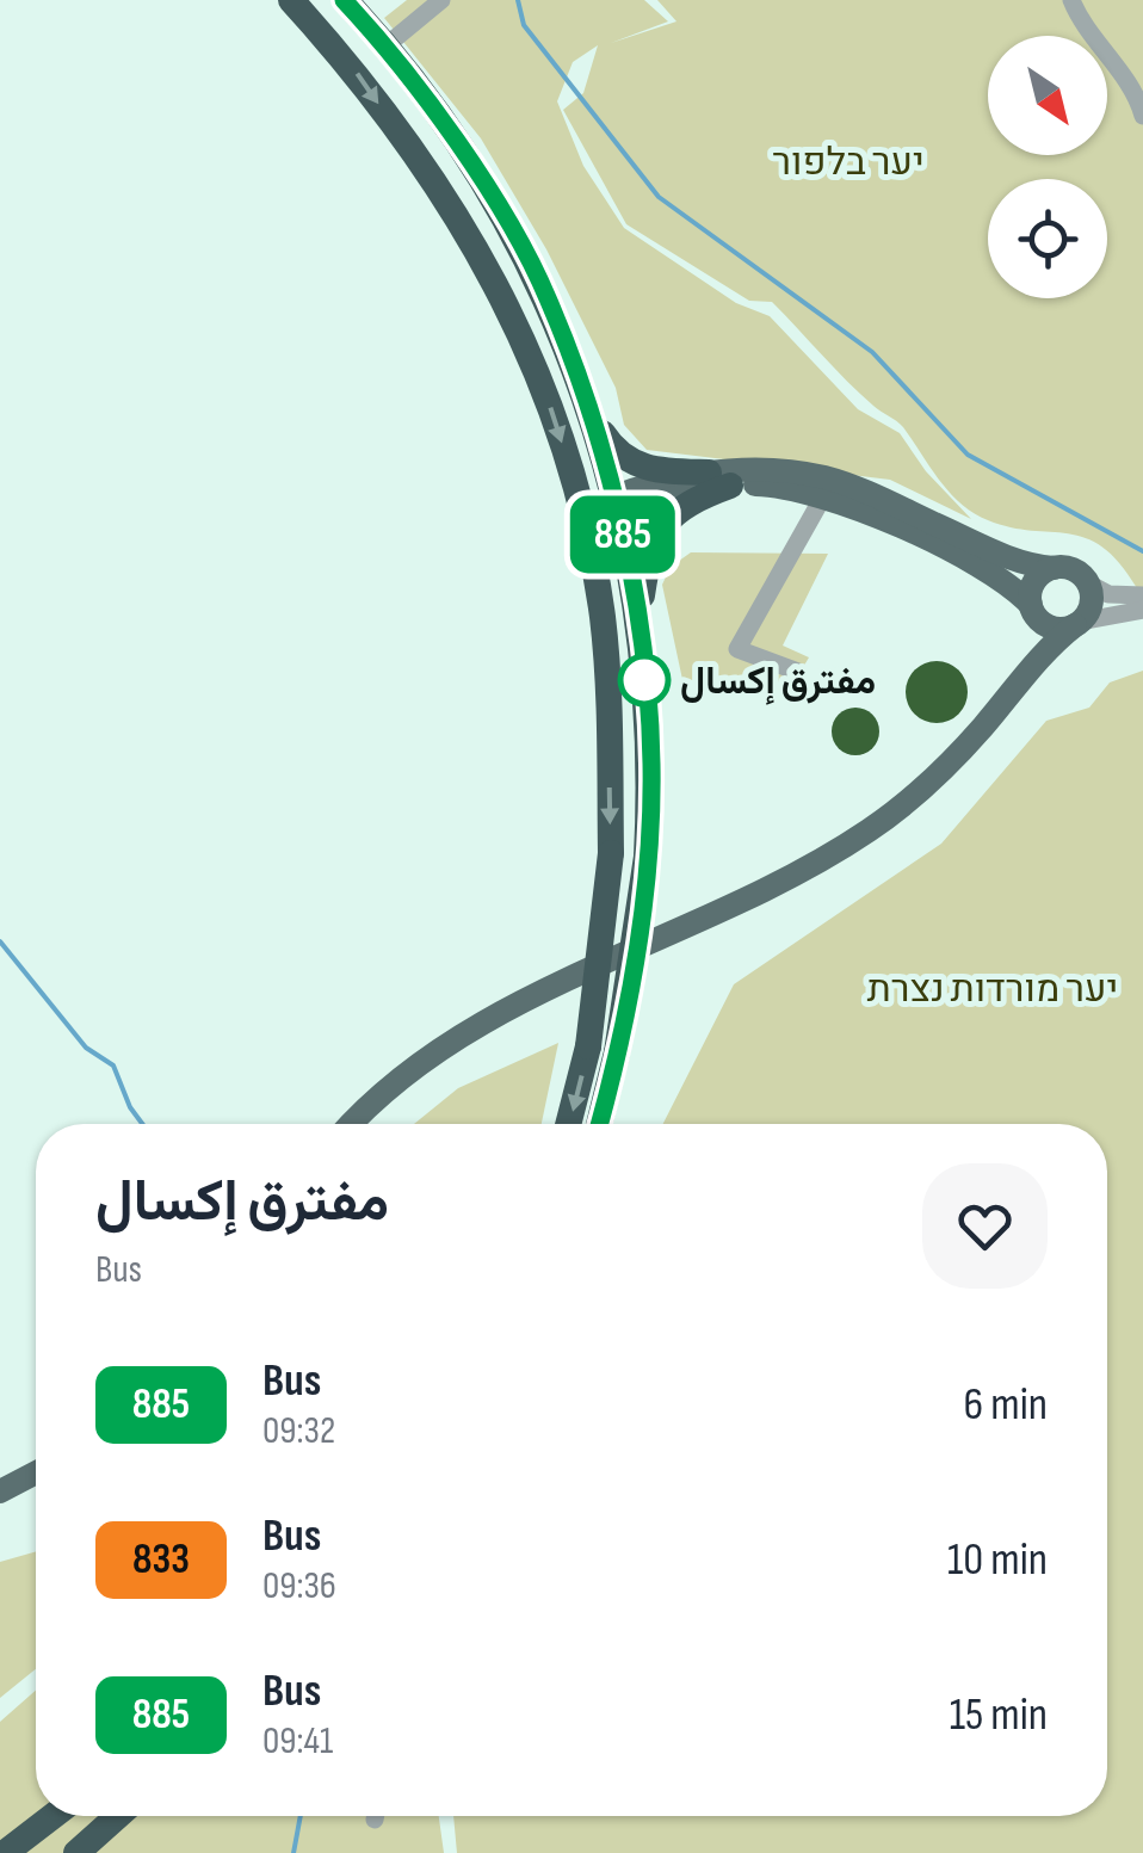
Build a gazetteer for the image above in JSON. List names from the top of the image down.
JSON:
{
  "parks": ["יער בלפור", "יער מורדות נצרת"],
  "places": ["مفترق إكسال"],
  "lines": ["bus line 885"],
  "north": "bottom right",
  "page": {
    "on_map": "885",
    "heading": ["مفترق إكسال", "Bus"],
    "list": [
      {
        "mark": "885",
        "name": "Bus",
        "note": "09:32",
        "value": "6 min"
      },
      {
        "mark": "833",
        "name": "Bus",
        "note": "09:36",
        "value": "10 min"
      },
      {
        "mark": "885",
        "name": "Bus",
        "note": "09:41",
        "value": "15 min"
      }
    ]
  }
}
